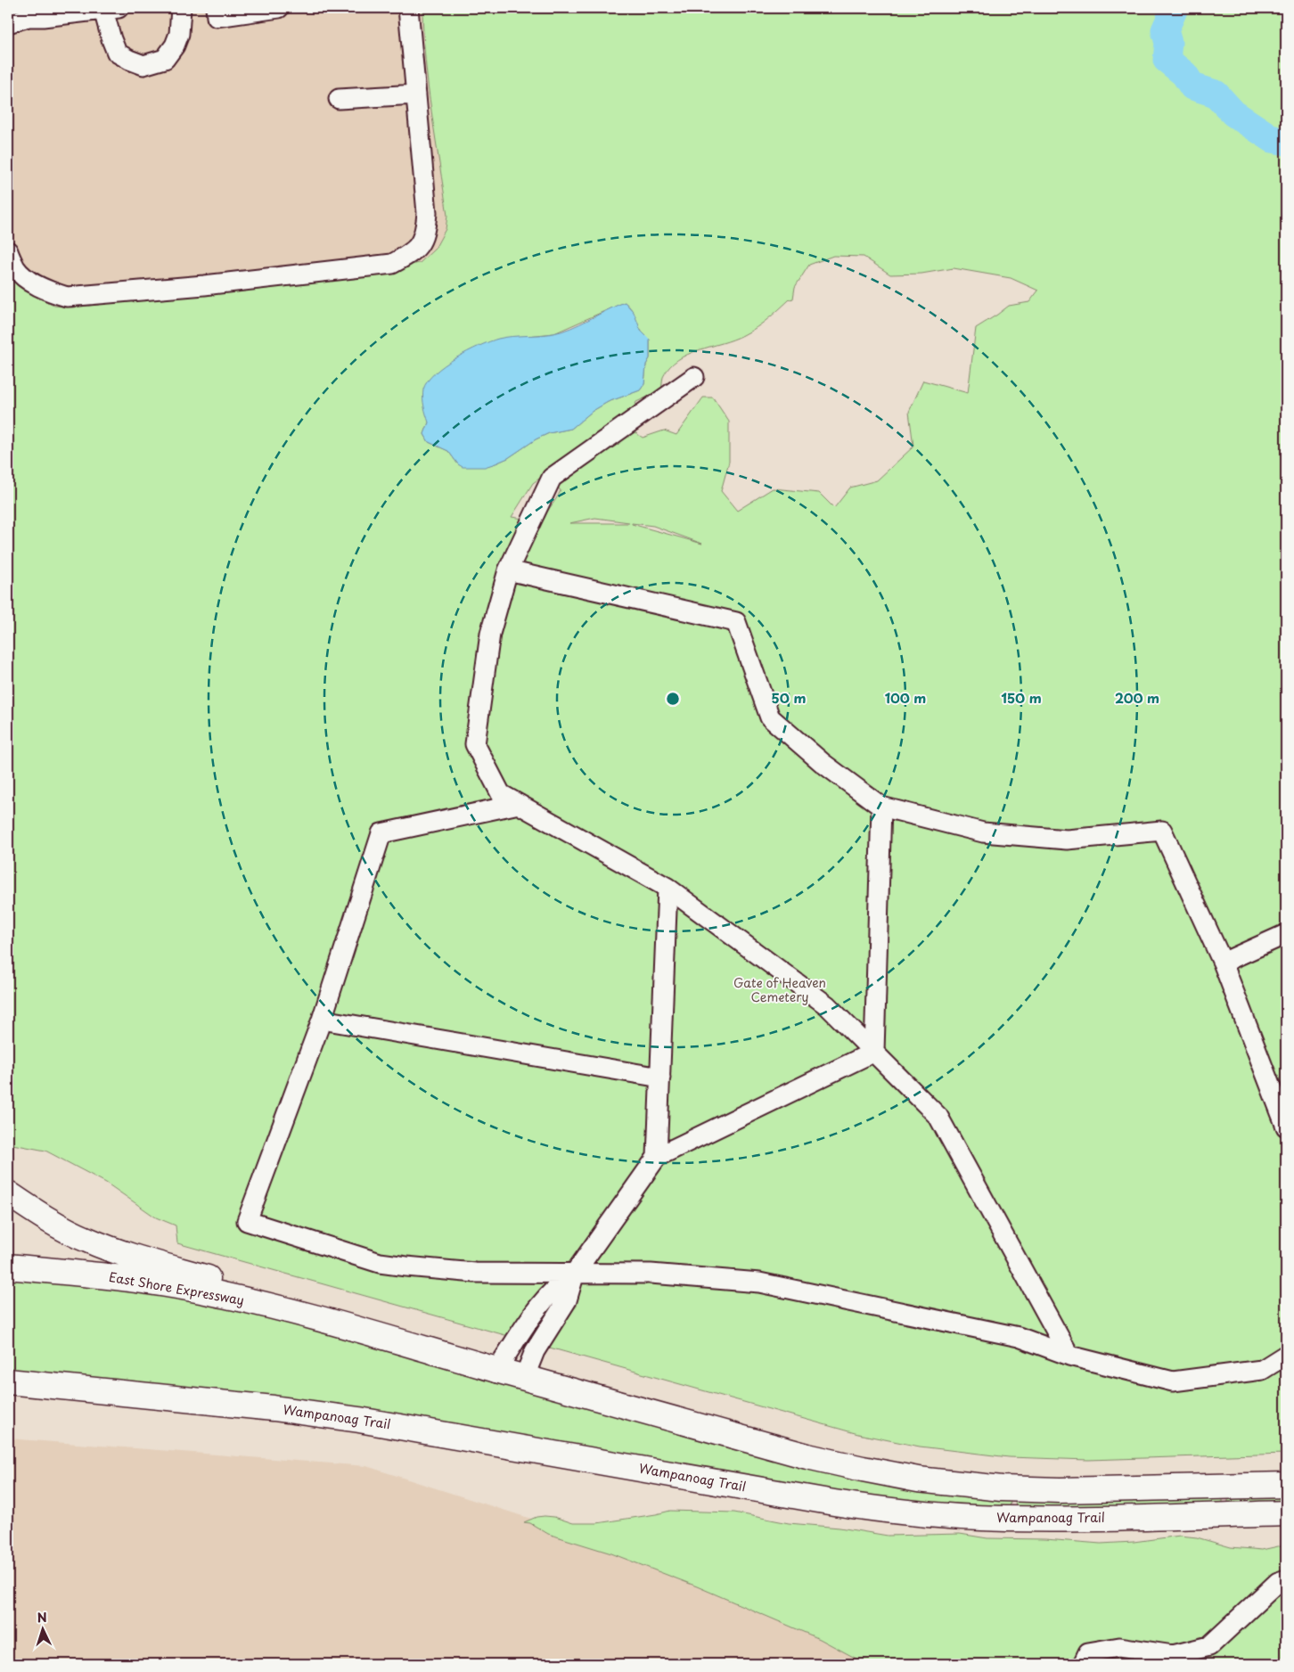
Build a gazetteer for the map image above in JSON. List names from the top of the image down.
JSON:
{
  "streets": {
    "main road": ["East Shore Expressway", "Wampanoag Trail"]
  },
  "parks": ["Gate of Heaven Cemetery"],
  "north": "top",
  "rings": [
    "50 m",
    "100 m",
    "150 m",
    "200 m"
  ]
}
